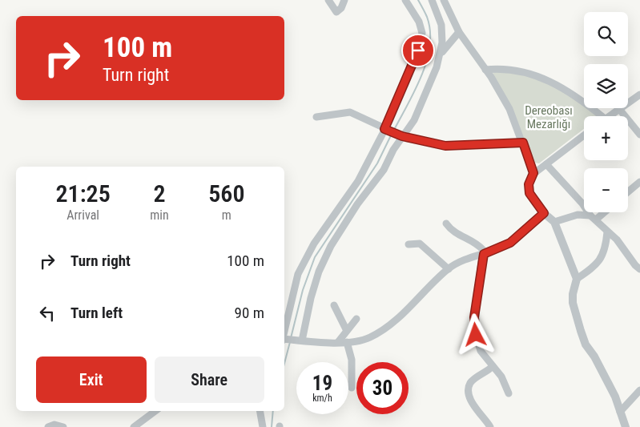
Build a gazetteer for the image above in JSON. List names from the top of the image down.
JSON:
{
  "parks": ["Dereobası Mezarlığı"],
  "page": {
    "map_buttons": ["+", "−"],
    "turn": ["100 m", "Turn right"],
    "eta": [
      "21:25",
      "Arrival",
      "2",
      "min",
      "560",
      "m"
    ],
    "list": [
      {
        "name": "Turn right",
        "value": "100 m"
      },
      {
        "name": "Turn left",
        "value": "90 m"
      }
    ],
    "buttons": ["Exit", "Share"],
    "speed": "19 km/h",
    "limit": "30"
  }
}
